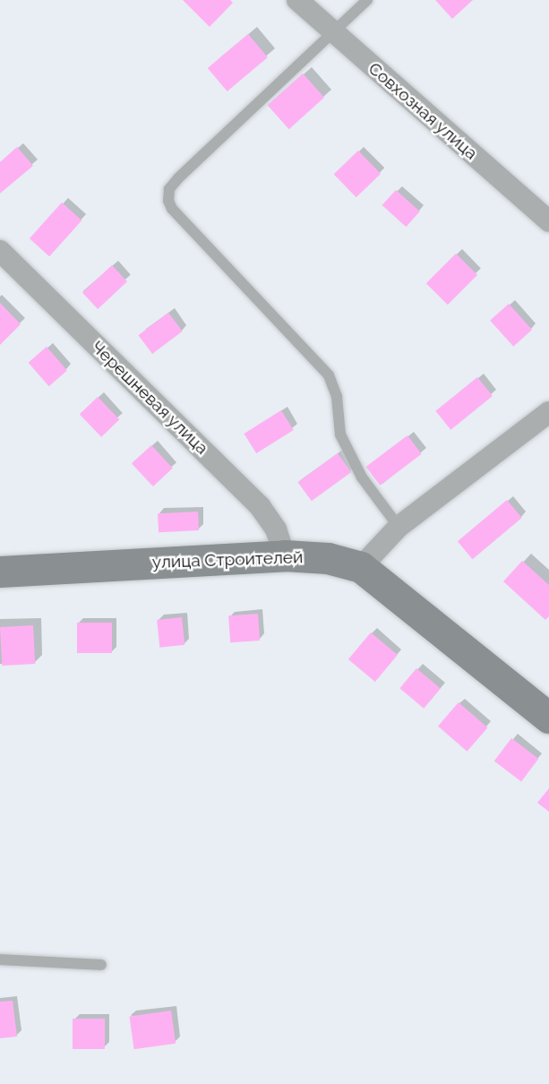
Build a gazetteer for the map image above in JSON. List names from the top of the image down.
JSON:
{
  "streets": {
    "street": ["Совхозная улица", "Черешневая улица", "улица Строителей"]
  },
  "crossings": [
    ["Черешневая улица", "улица Строителей"]
  ]
}
